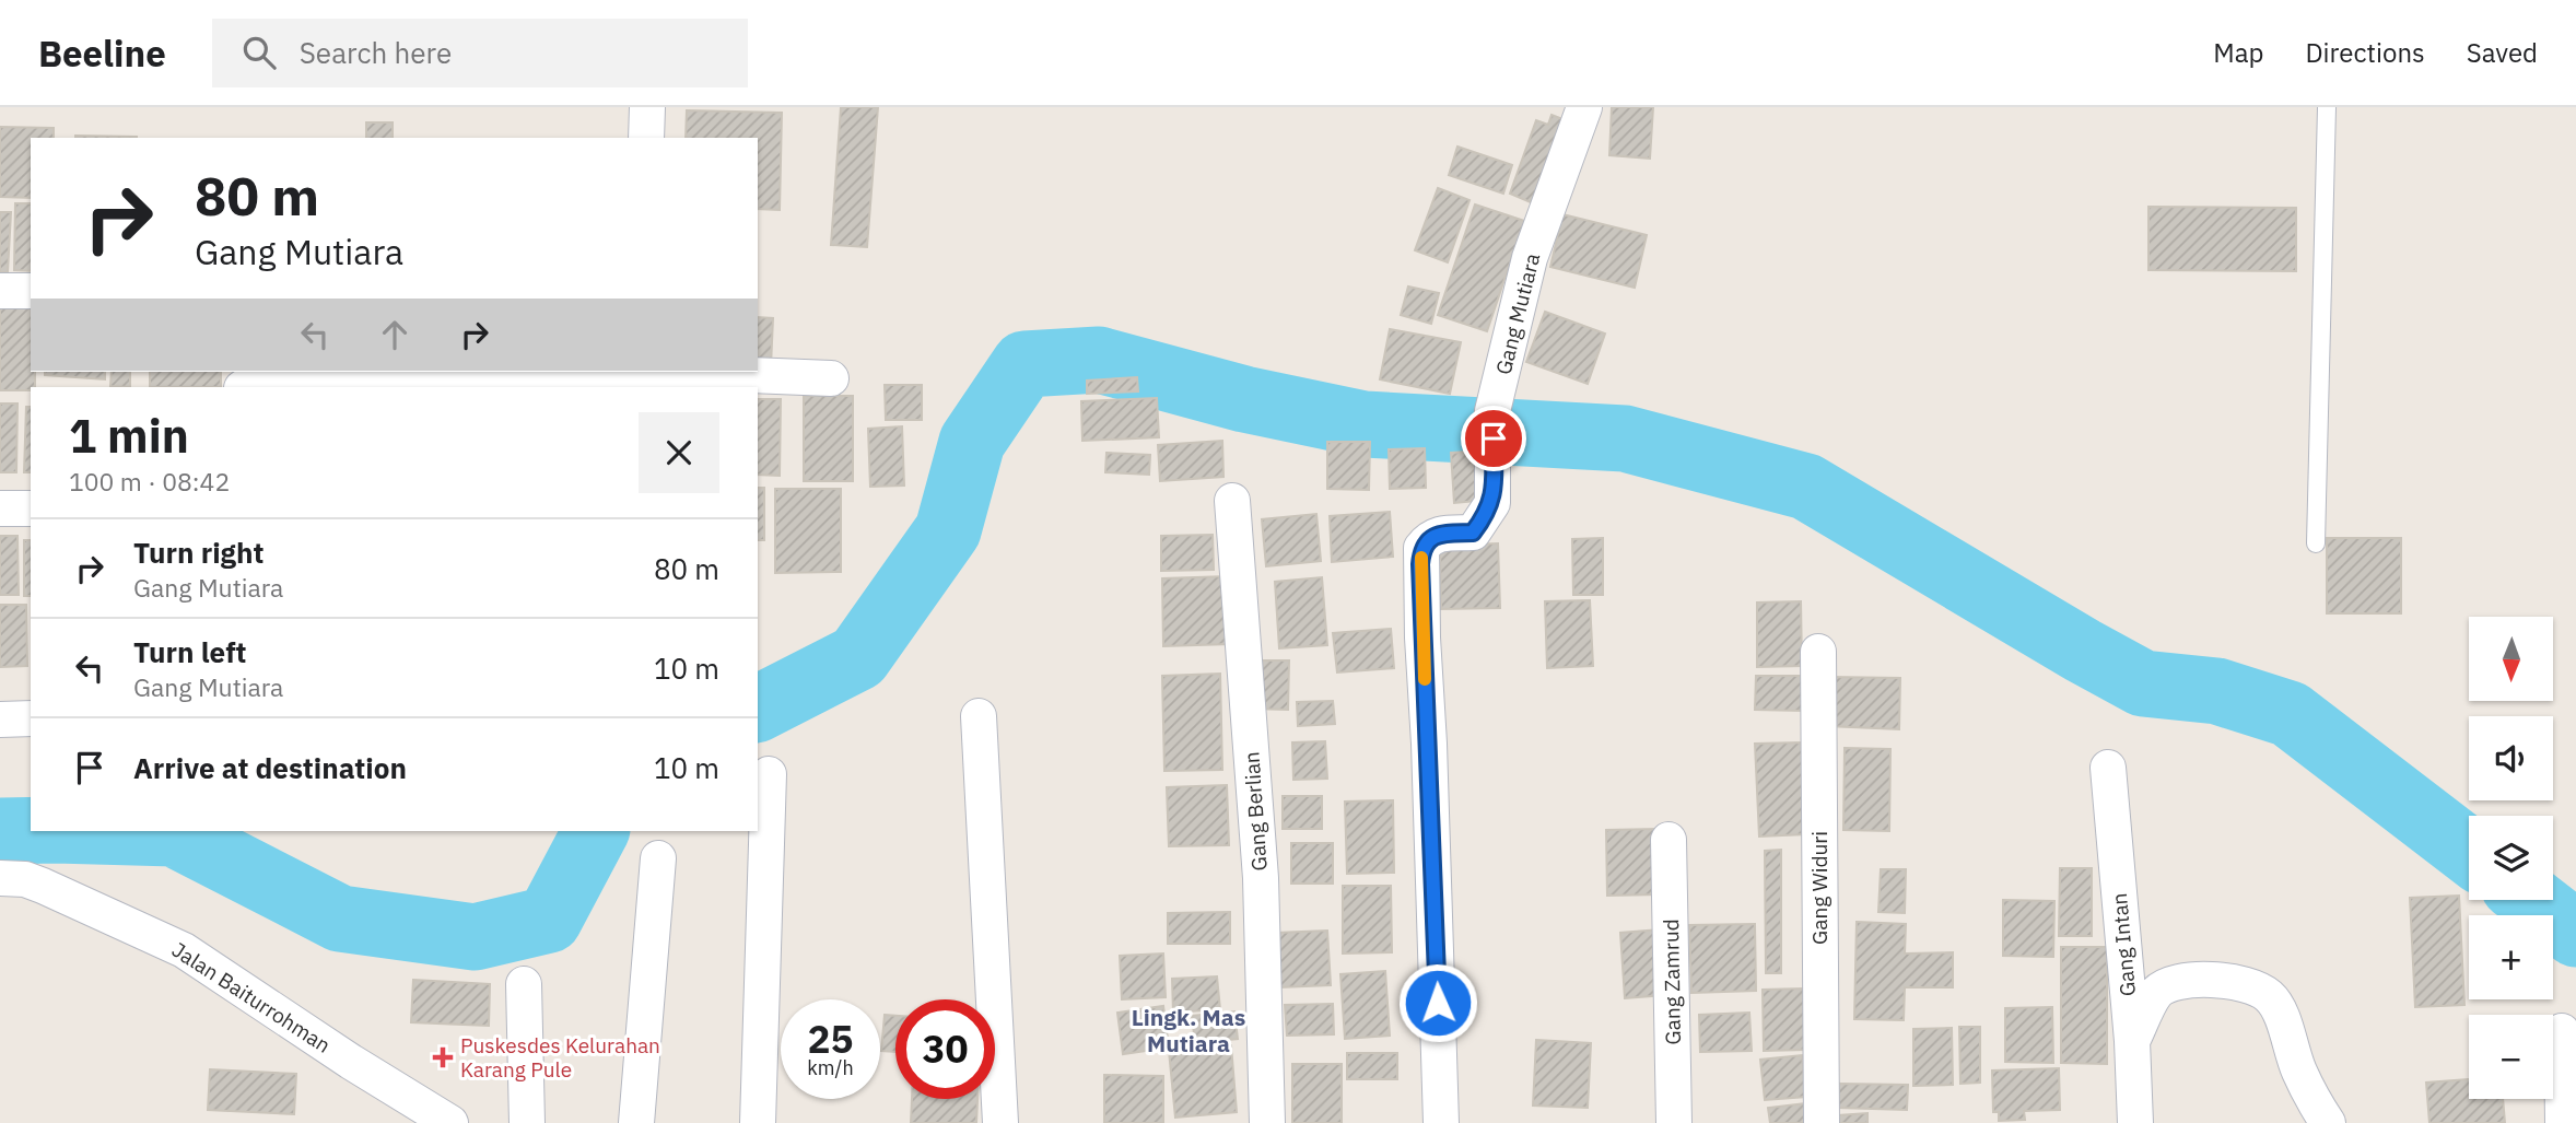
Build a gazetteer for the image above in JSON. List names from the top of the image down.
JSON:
{
  "streets": {
    "street": [
      "Gang Mutiara",
      "Gang Berlian",
      "Gang Widuri",
      "Gang Intan",
      "Gang Zamrud",
      "Jalan Baiturrohman"
    ]
  },
  "districts": ["Lingk. Mas Mutiara"],
  "places": {
    "health": ["Puskesdes Kelurahan Karang Pule"]
  },
  "north": "bottom",
  "page": {
    "header": "Beeline",
    "search": "Search here",
    "nav": ["Map", "Directions", "Saved"],
    "turn": ["80 m", "Gang Mutiara"],
    "heading": ["1 min", "100 m · 08:42"],
    "list": [
      {
        "name": "Turn right",
        "note": "Gang Mutiara",
        "value": "80 m"
      },
      {
        "name": "Turn left",
        "note": "Gang Mutiara",
        "value": "10 m"
      },
      {
        "name": "Arrive at destination",
        "value": "10 m"
      }
    ],
    "map_buttons": ["+", "−"],
    "speed": "25 km/h",
    "limit": "30"
  }
}
